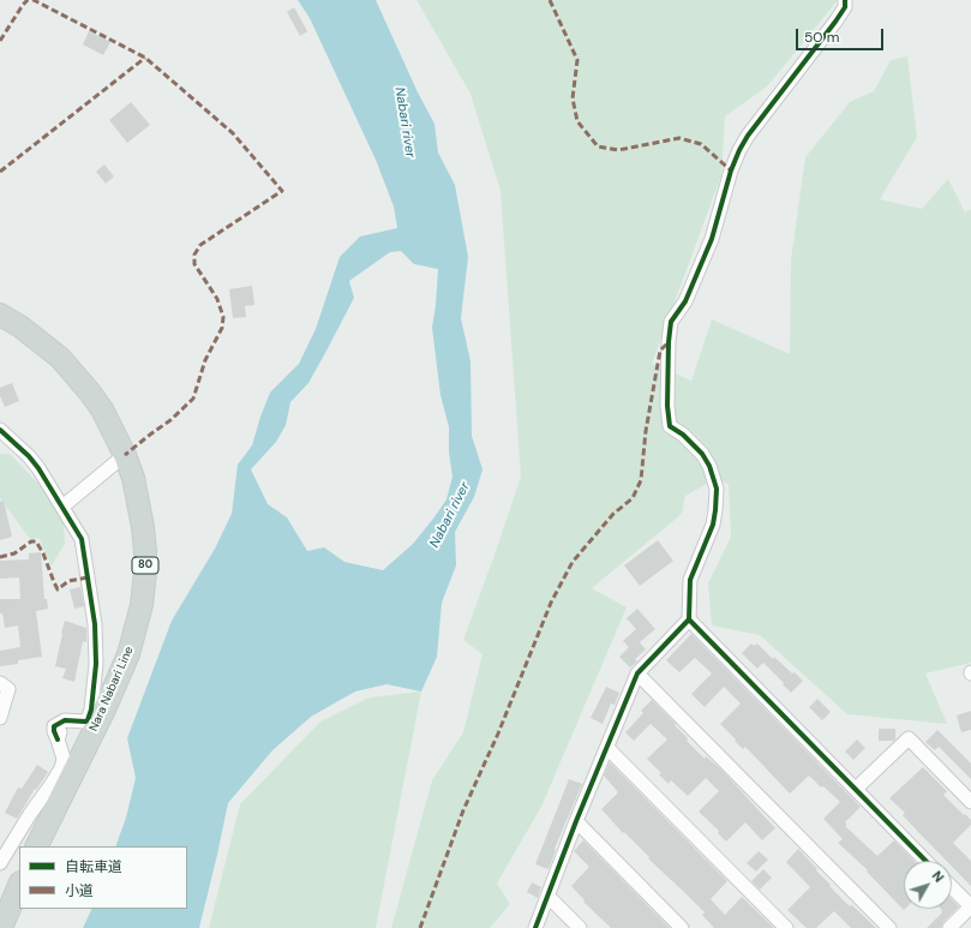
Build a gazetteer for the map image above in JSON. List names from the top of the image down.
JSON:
{
  "streets": {
    "main road": ["80", "Nara Nabari Line"]
  },
  "water": ["Nabari river"],
  "legend": ["自転車道", "小道"],
  "scale_bar": "50 m",
  "north": "top right"
}
